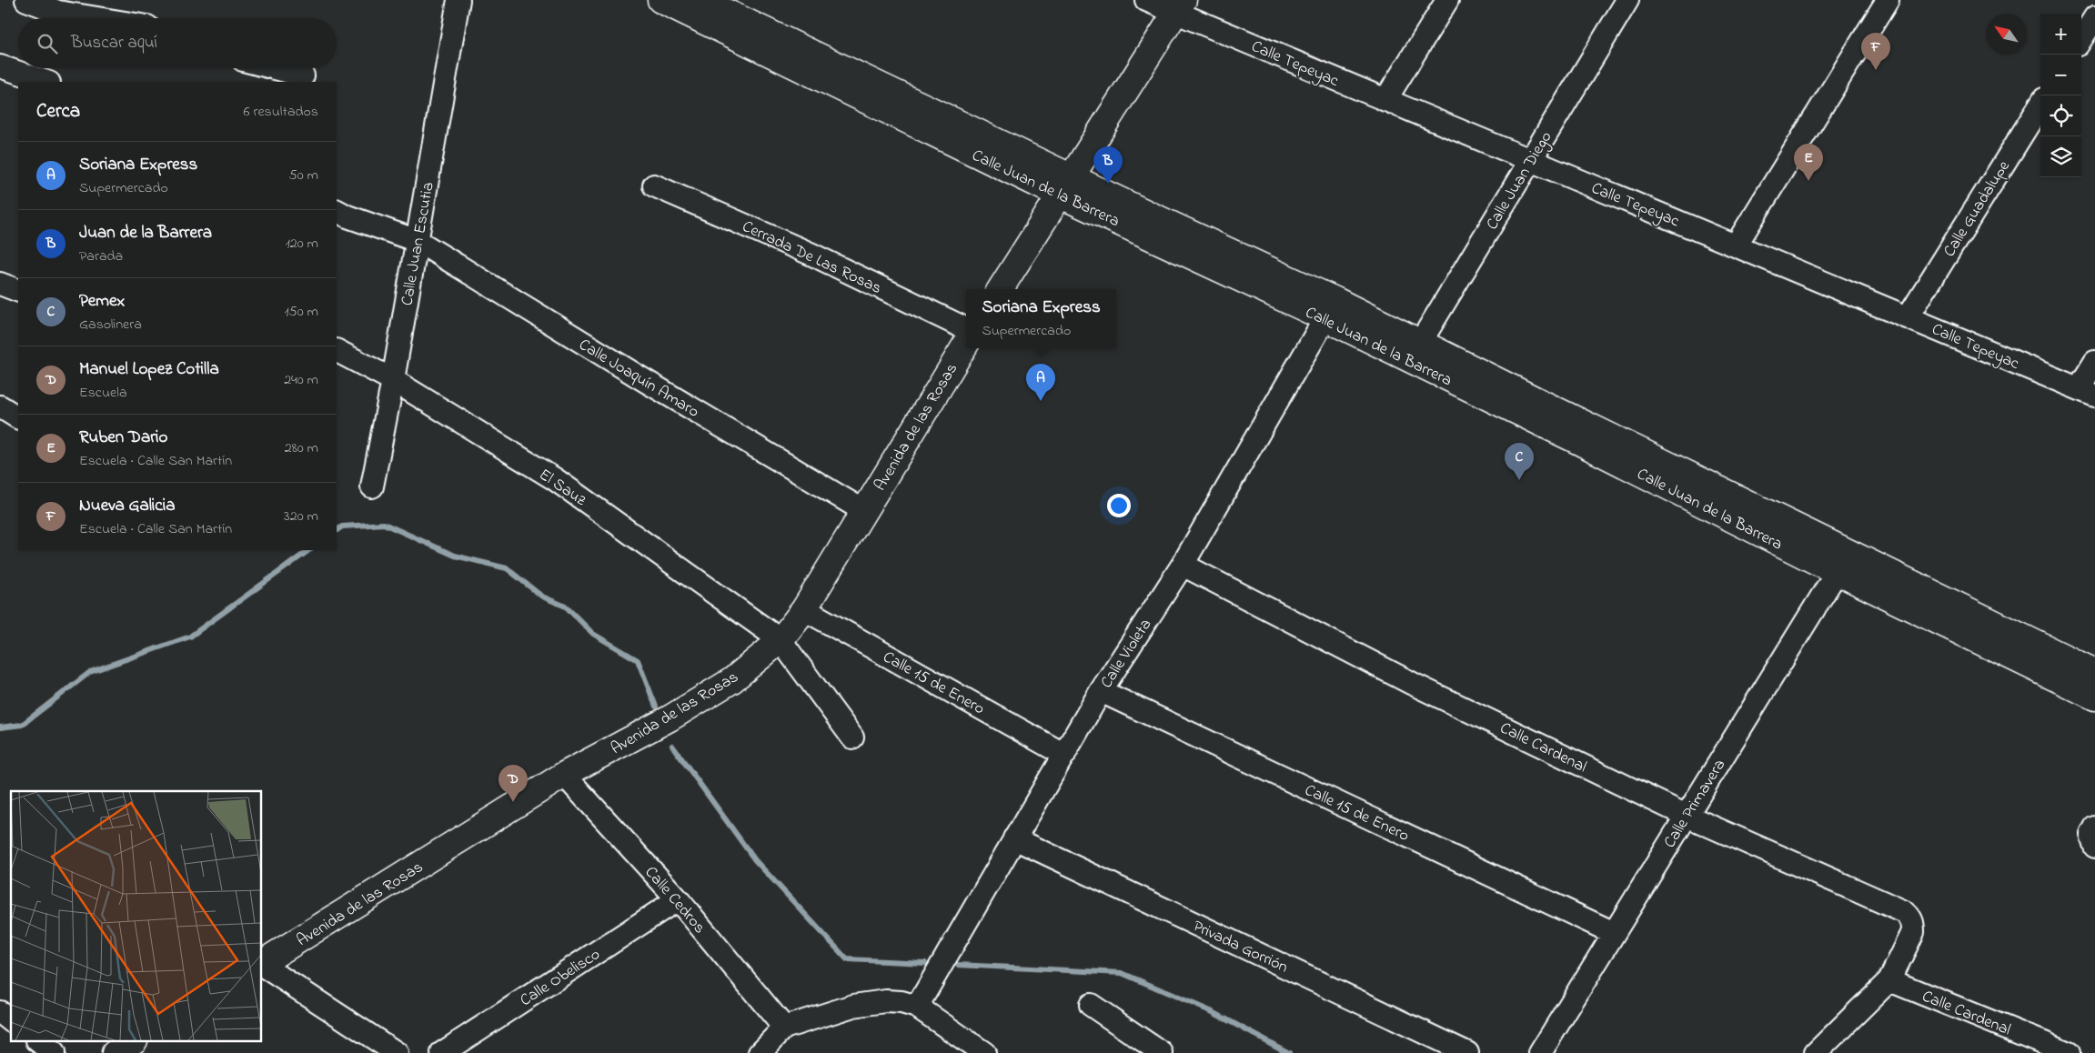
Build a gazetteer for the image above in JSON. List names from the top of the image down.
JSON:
{
  "streets": {
    "main road": ["Calle Juan de la Barrera", "Avenida de las Rosas"],
    "street": [
      "Calle Tepeyac",
      "Calle Juan Diego",
      "Calle Guadalupe",
      "Calle Juan Escutia",
      "Cerrada De Las Rosas",
      "Calle Joaquín Amaro",
      "El Sauz",
      "Calle Violeta",
      "Calle 15 de Enero",
      "Calle Cardenal",
      "Calle Primavera",
      "Calle Cedros",
      "Privada Gorrión",
      "Calle Obelisco"
    ]
  },
  "crossings": [
    ["Calle Tepeyac", "Calle Juan Diego"],
    ["Calle Tepeyac", "Calle Guadalupe"],
    ["Calle Juan Diego", "Calle Juan de la Barrera"],
    ["Calle Juan de la Barrera", "Calle Violeta"],
    ["Calle Juan de la Barrera", "Calle Primavera"],
    ["Calle Juan Escutia", "Calle Joaquín Amaro"],
    ["Calle Juan Escutia", "El Sauz"],
    ["Calle Joaquín Amaro", "Avenida de las Rosas"],
    ["Avenida de las Rosas", "El Sauz"],
    ["Avenida de las Rosas", "Calle 15 de Enero"],
    ["Avenida de las Rosas", "Calle Cedros"],
    ["Calle Violeta", "Calle 15 de Enero"],
    ["Calle Violeta", "Calle Cardenal"],
    ["Calle Violeta", "Privada Gorrión"],
    ["Calle 15 de Enero", "Calle Primavera"],
    ["Calle Cardenal", "Calle Primavera"],
    ["Calle Cedros", "Calle Obelisco"]
  ],
  "north": "top left",
  "page": {
    "map_buttons": ["+", "−"],
    "search": "Buscar aquí",
    "pins": [
      "F",
      "E",
      "B",
      "A",
      "C",
      "D"
    ],
    "heading": ["Cerca", "6 resultados"],
    "list": [
      {
        "mark": "A",
        "name": "Soriana Express",
        "note": "Supermercado",
        "value": "50 m"
      },
      {
        "mark": "B",
        "name": "Juan de la Barrera",
        "note": "Parada",
        "value": "120 m"
      },
      {
        "mark": "C",
        "name": "Pemex",
        "note": "Gasolinera",
        "value": "150 m"
      },
      {
        "mark": "D",
        "name": "Manuel Lopez Cotilla",
        "note": "Escuela",
        "value": "240 m"
      },
      {
        "mark": "E",
        "name": "Ruben Dario",
        "note": "Escuela · Calle San Martín",
        "value": "280 m"
      },
      {
        "mark": "F",
        "name": "Nueva Galicia",
        "note": "Escuela · Calle San Martín",
        "value": "320 m"
      }
    ],
    "popup": ["Soriana Express", "Supermercado"]
  }
}
